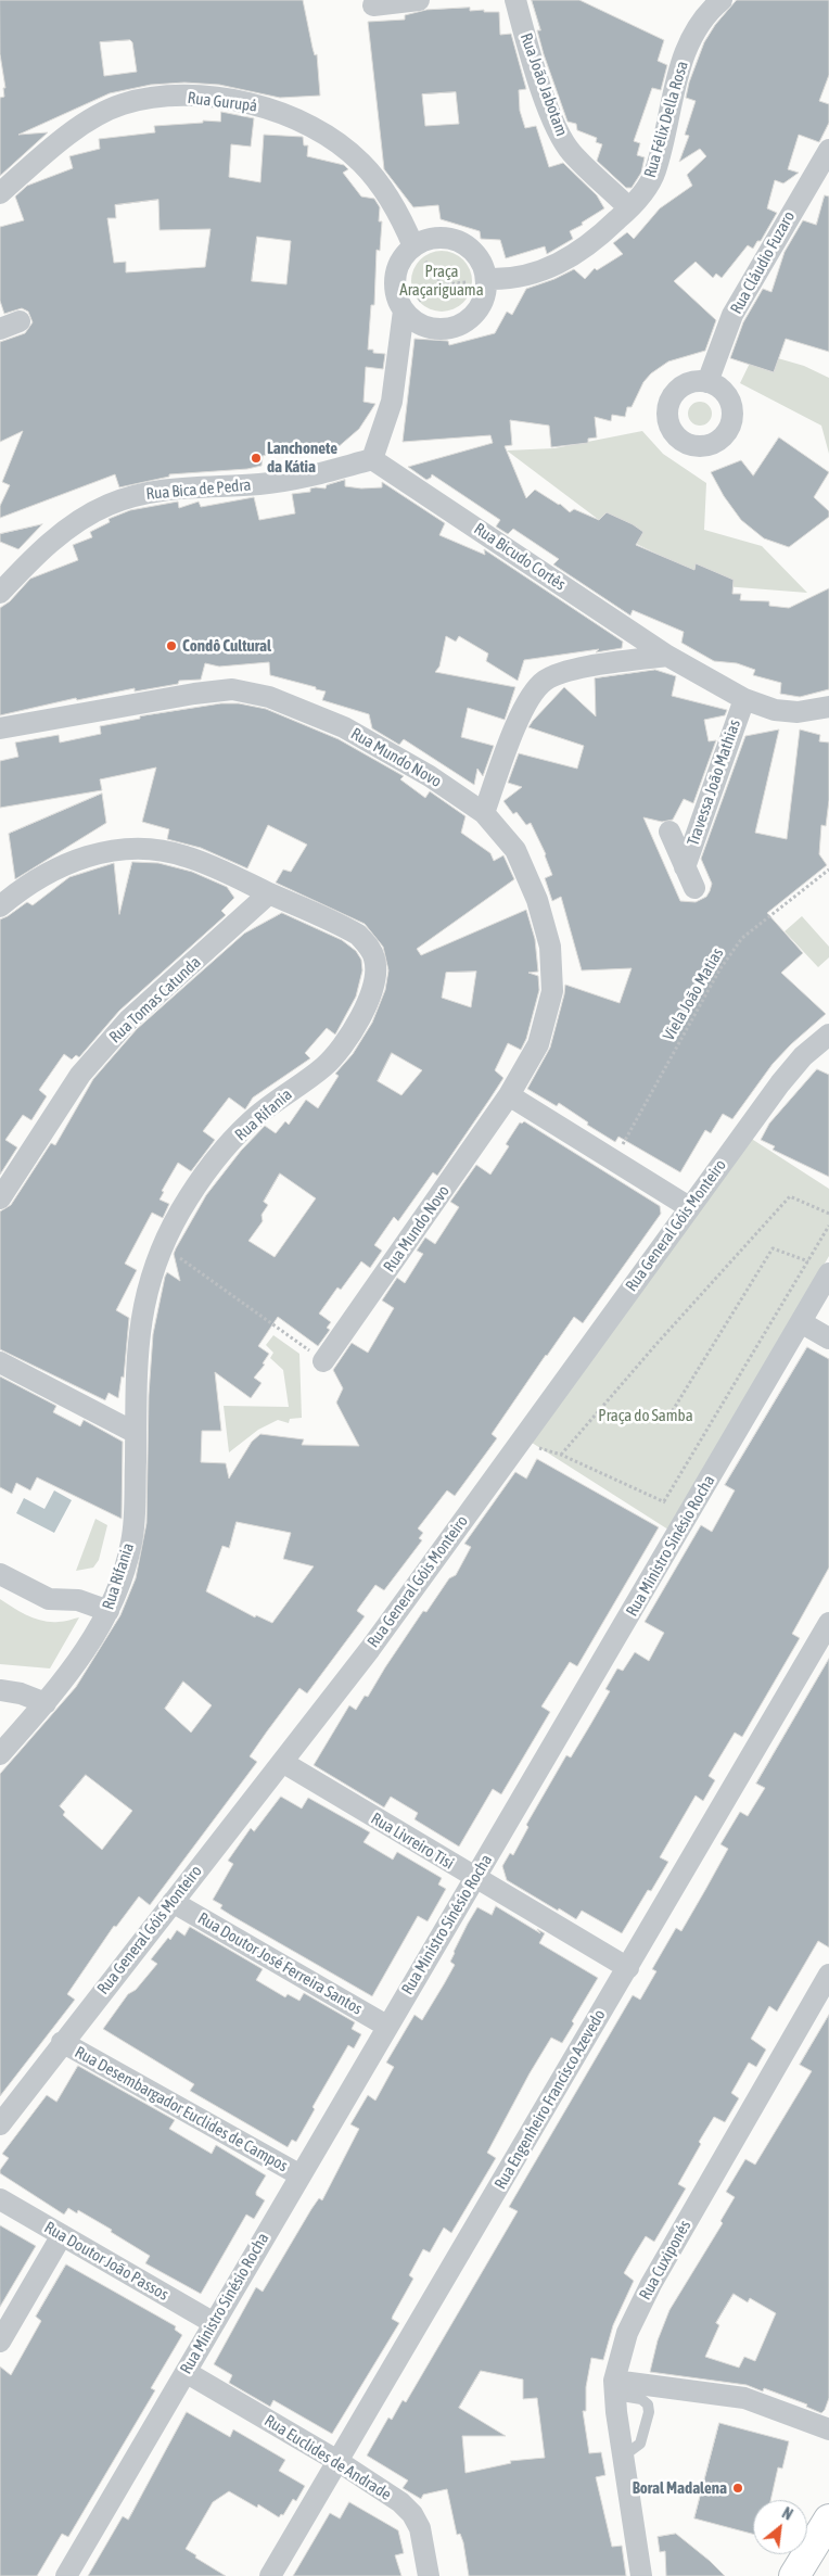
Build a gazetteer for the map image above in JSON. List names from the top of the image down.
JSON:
{
  "streets": {
    "street": [
      "Rua João Jabotam",
      "Rua Gurupá",
      "Rua Félix Della Rosa",
      "Rua Cláudio Fuzaro",
      "Rua Bica de Pedra",
      "Rua Bicudo Cortês",
      "Rua Mundo Novo",
      "Travessa João Mathias",
      "Rua Tomas Catunda",
      "Rua Rifania",
      "Rua General Góis Monteiro",
      "Rua Ministro Sinésio Rocha",
      "Rua Livreiro Tisi",
      "Rua Doutor José Ferreira Santos",
      "Rua Engenheiro Francisco Azevedo",
      "Rua Desembargador Euclides de Campos",
      "Rua Cuxiponés",
      "Rua Doutor João Passos",
      "Rua Euclides de Andrade"
    ],
    "path": ["Viela João Matias"]
  },
  "crossings": [
    ["Rua João Jabotam", "Rua Félix Della Rosa"],
    ["Rua Bica de Pedra", "Rua Bicudo Cortês"],
    ["Rua Tomas Catunda", "Rua Rifania"],
    ["Rua General Góis Monteiro", "Rua Livreiro Tisi"],
    ["Rua General Góis Monteiro", "Rua Doutor José Ferreira Santos"],
    ["Rua General Góis Monteiro", "Rua Desembargador Euclides de Campos"],
    ["Rua Ministro Sinésio Rocha", "Rua Livreiro Tisi"],
    ["Rua Ministro Sinésio Rocha", "Rua Doutor José Ferreira Santos"],
    ["Rua Ministro Sinésio Rocha", "Rua Desembargador Euclides de Campos"],
    ["Rua Ministro Sinésio Rocha", "Rua Doutor João Passos"],
    ["Rua Ministro Sinésio Rocha", "Rua Euclides de Andrade"],
    ["Rua Livreiro Tisi", "Rua Engenheiro Francisco Azevedo"],
    ["Rua Engenheiro Francisco Azevedo", "Rua Euclides de Andrade"]
  ],
  "parks": ["Praça Araçariguama", "Praça do Samba"],
  "places": ["Lanchonete da Kátia", "Condô Cultural", "Boral Madalena"],
  "north": "top right"
}
